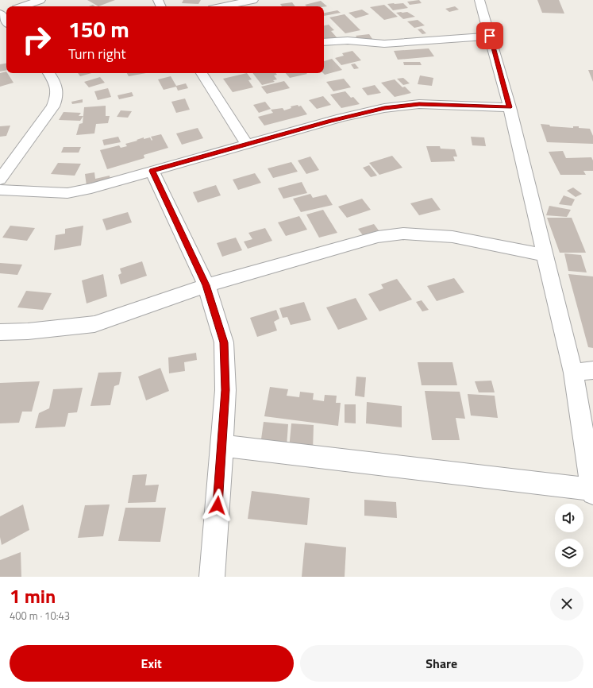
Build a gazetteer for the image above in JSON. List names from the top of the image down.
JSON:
{
  "page": {
    "turn": ["150 m", "Turn right"],
    "heading": ["1 min", "400 m · 10:43"],
    "buttons": ["Exit", "Share"]
  }
}
